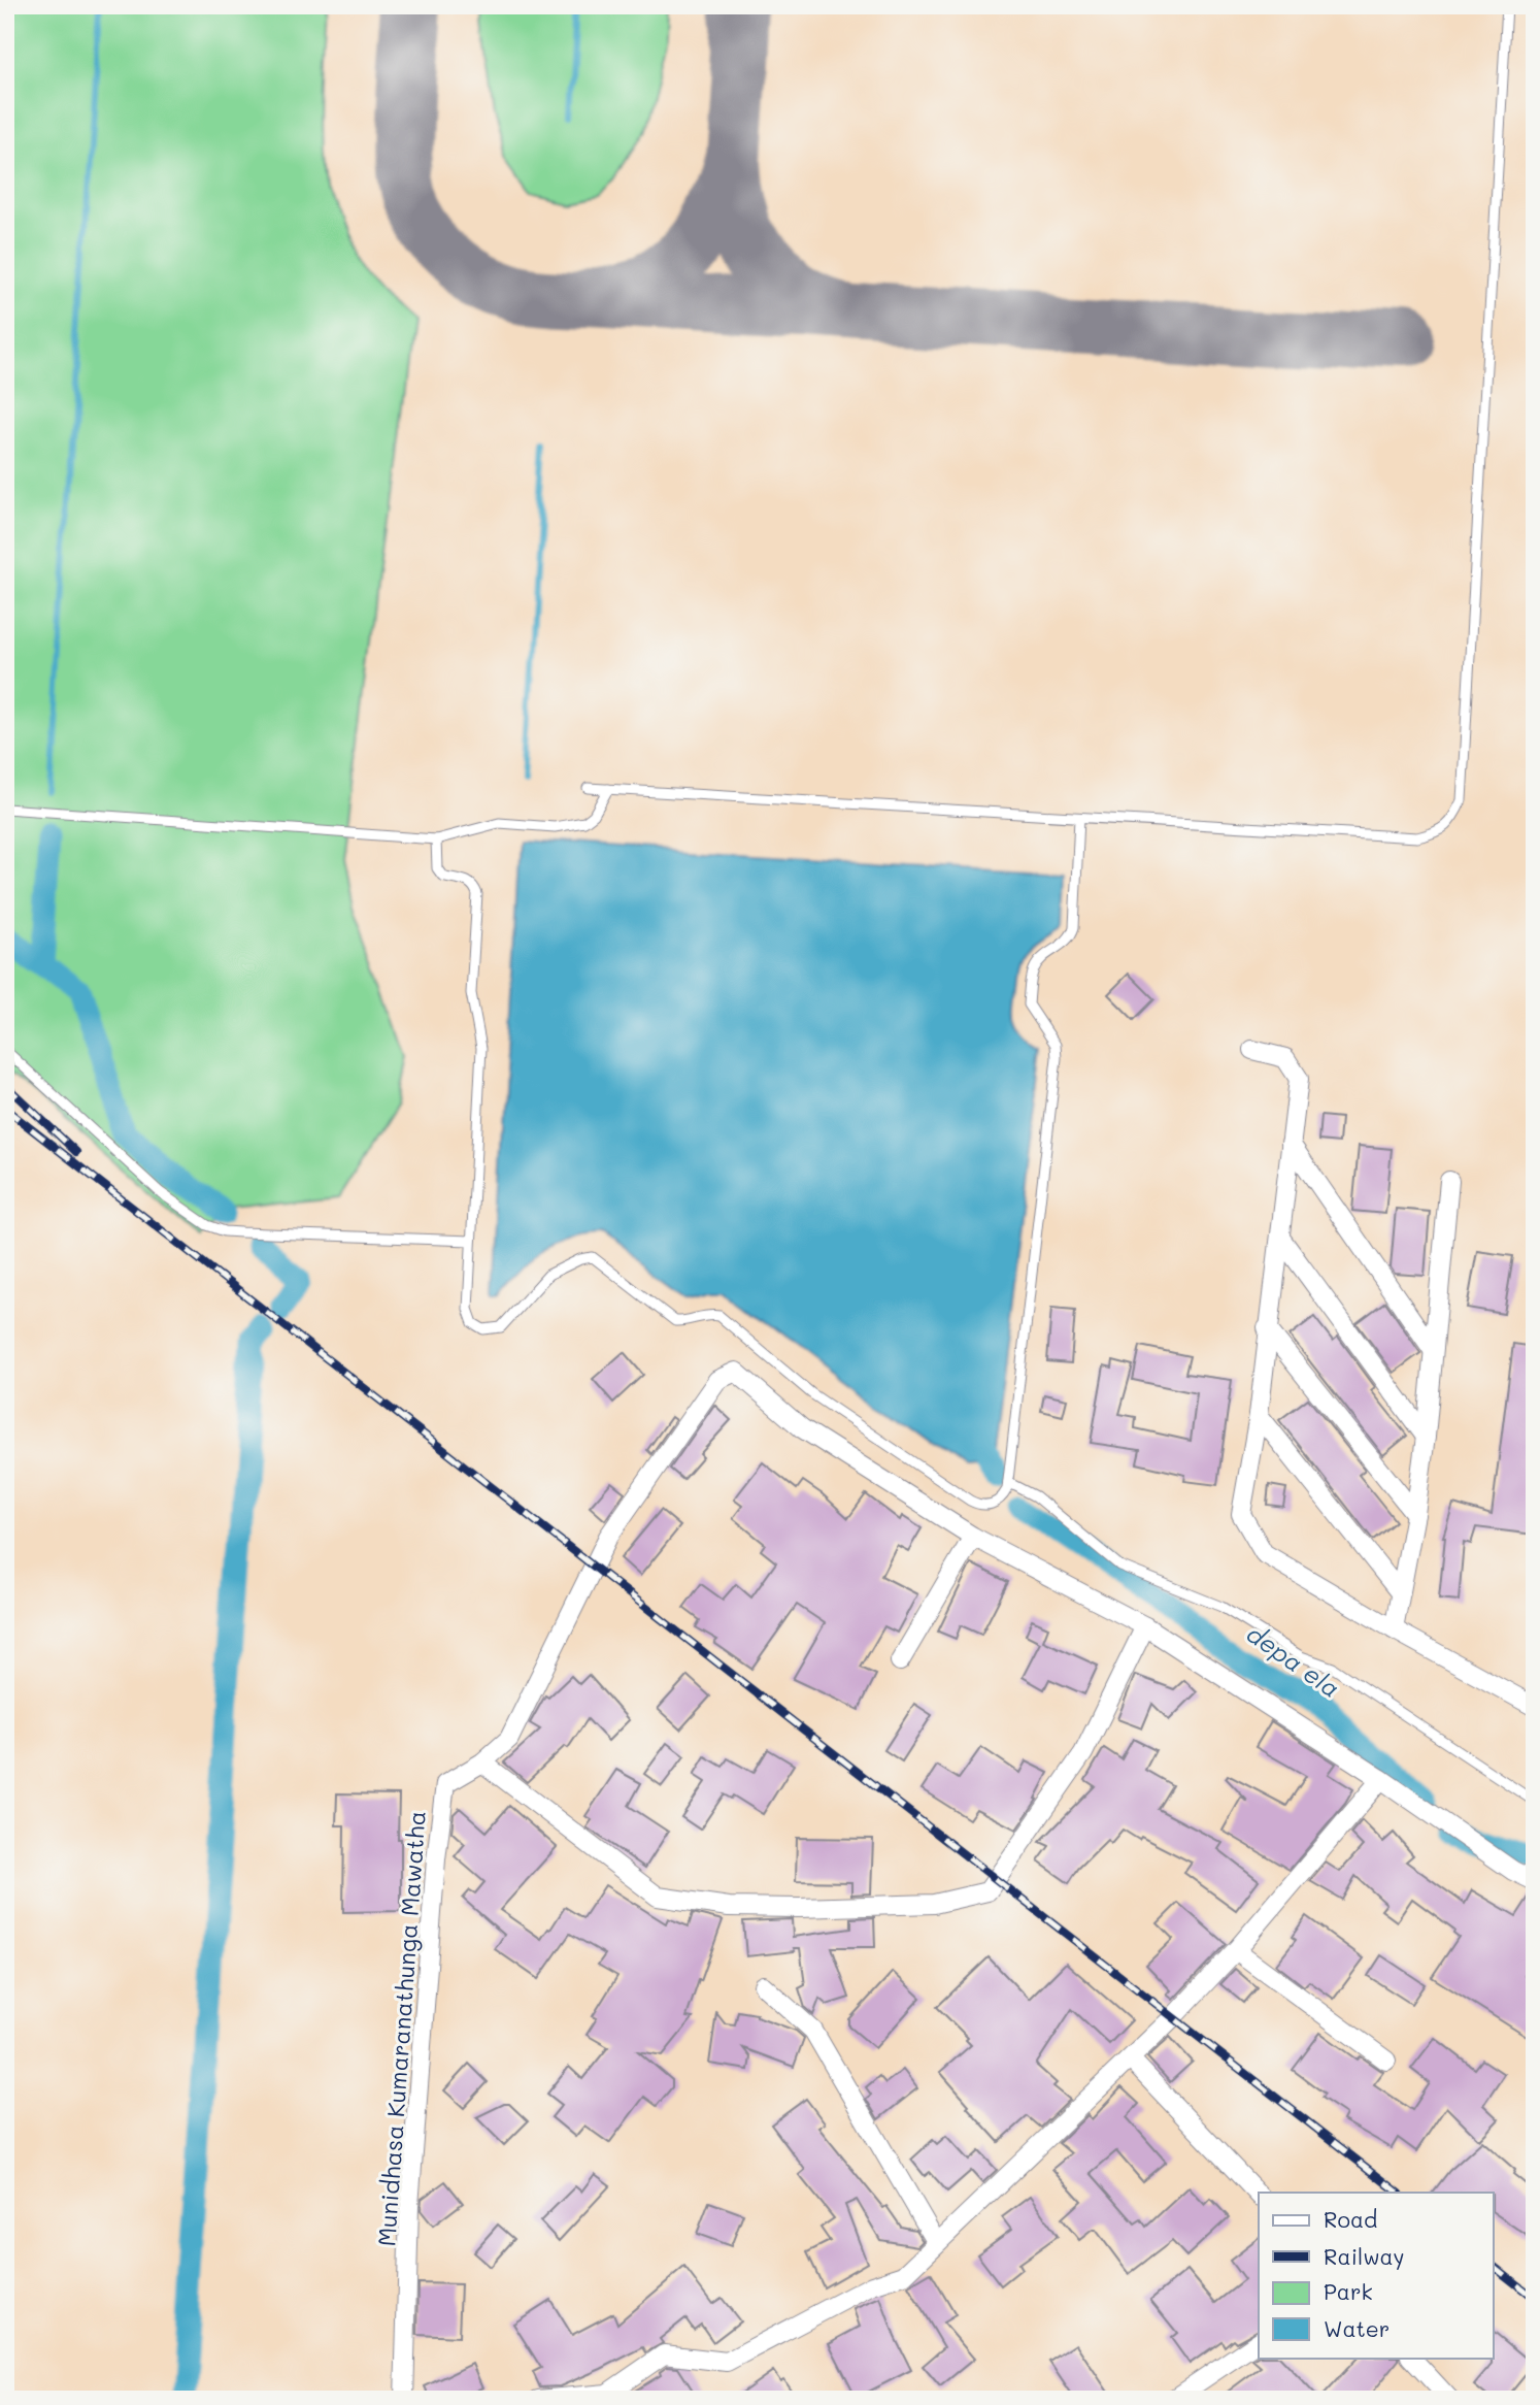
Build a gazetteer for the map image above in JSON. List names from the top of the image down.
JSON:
{
  "streets": {
    "street": ["Munidhasa Kumaranathunga Mawatha"]
  },
  "water": ["depa ela"],
  "legend": [
    "Road",
    "Railway",
    "Park",
    "Water"
  ]
}
